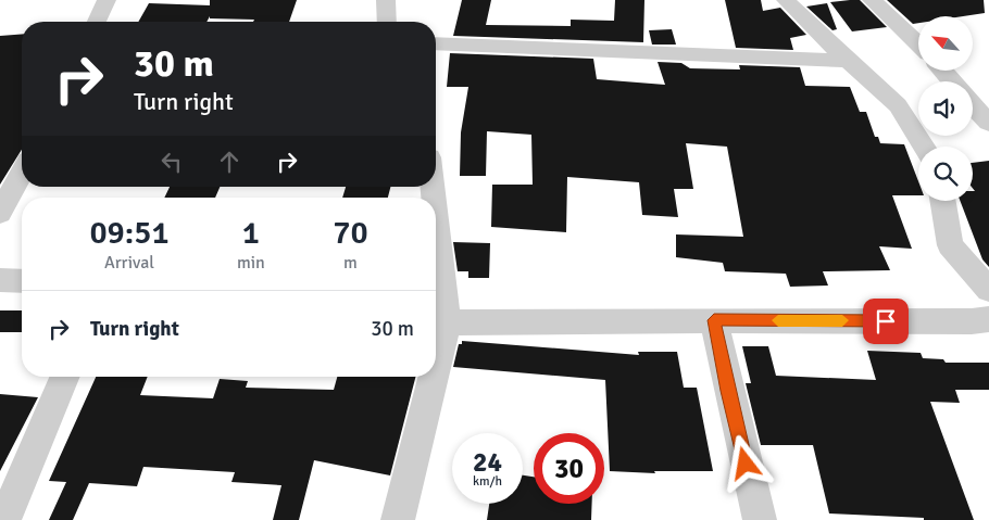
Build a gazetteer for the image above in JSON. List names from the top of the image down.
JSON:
{
  "north": "top left",
  "page": {
    "turn": ["30 m", "Turn right"],
    "eta": [
      "09:51",
      "Arrival",
      "1",
      "min",
      "70",
      "m"
    ],
    "list": [
      {
        "name": "Turn right",
        "value": "30 m"
      }
    ],
    "speed": "24 km/h",
    "limit": "30"
  }
}
